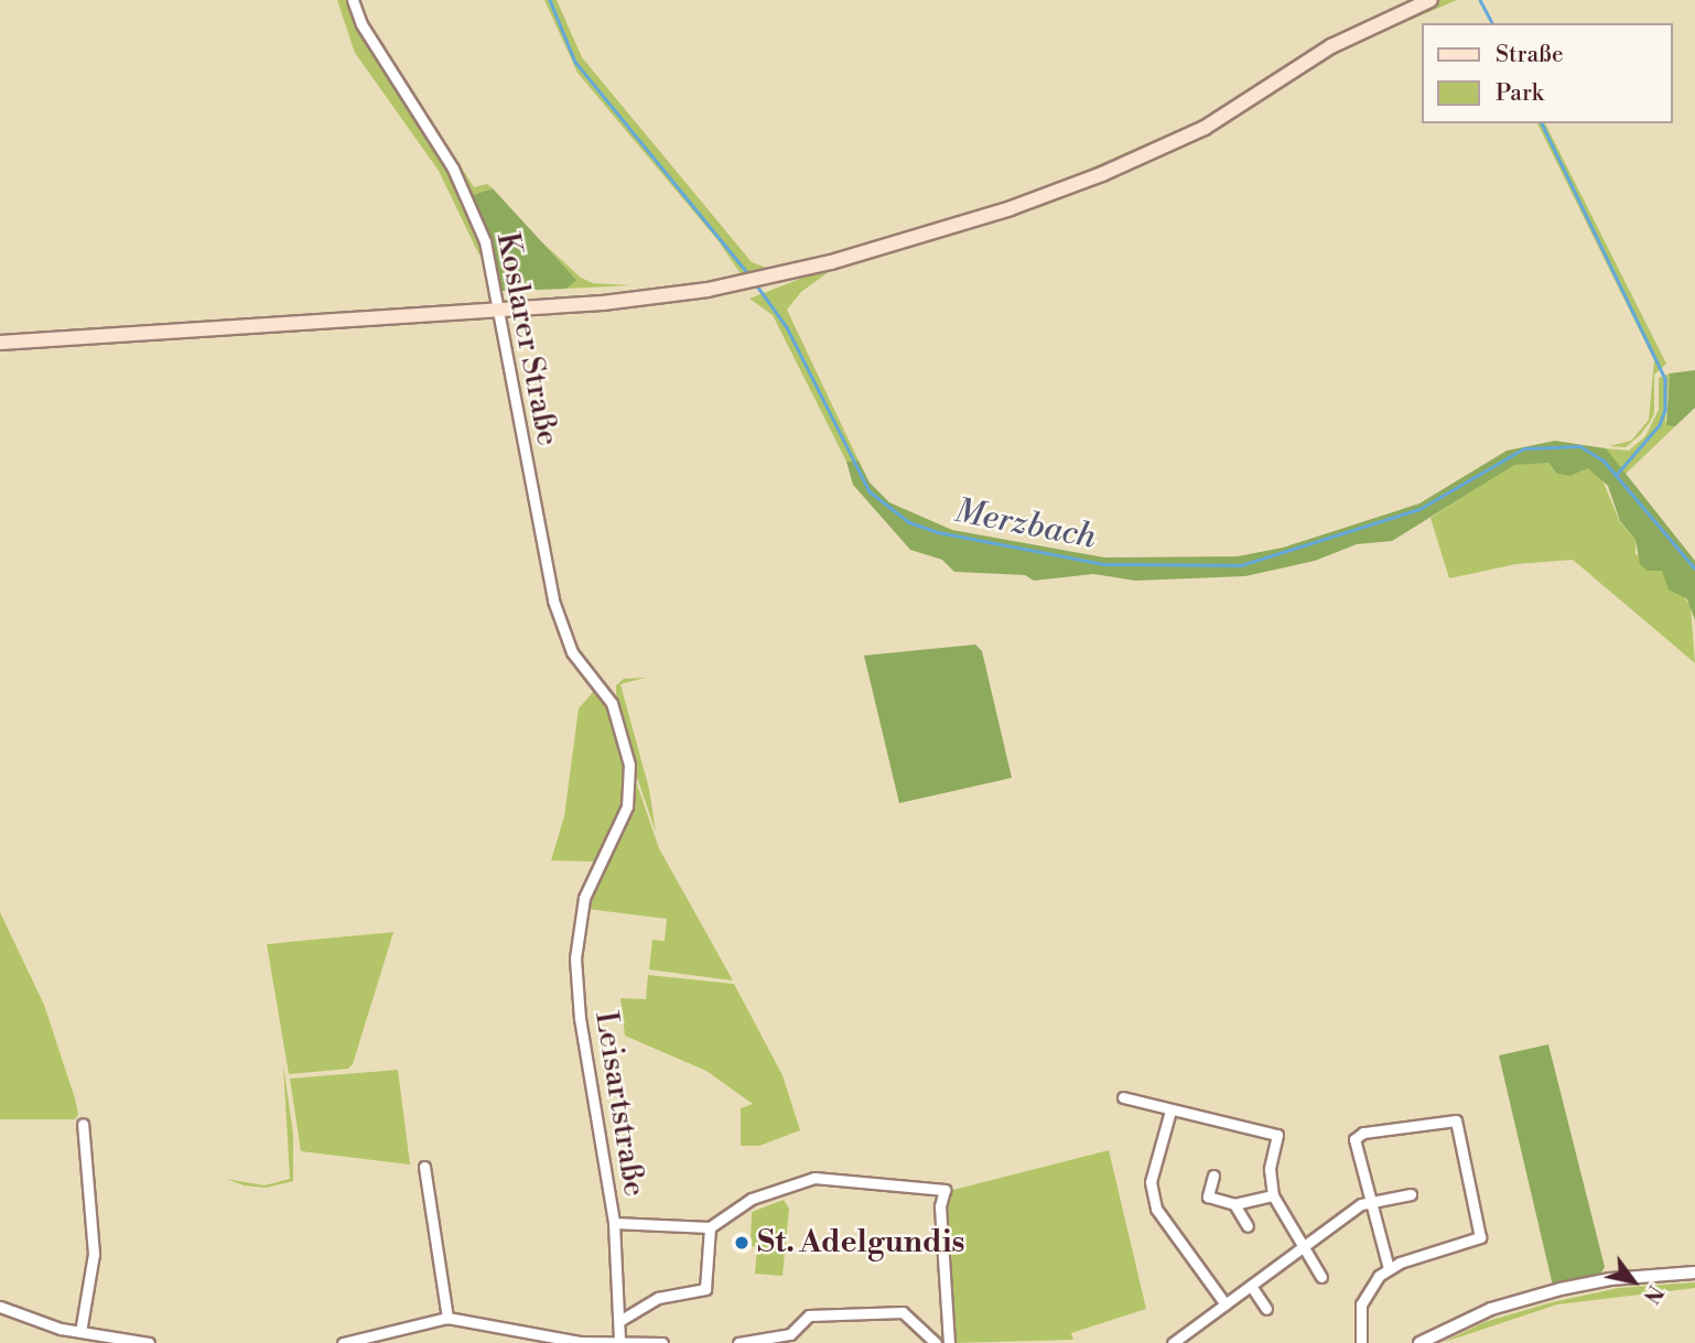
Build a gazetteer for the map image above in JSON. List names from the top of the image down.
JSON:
{
  "streets": {
    "street": ["Koslarer Straße", "Leisartstraße"]
  },
  "crossings": [
    ["Koslarer Straße", "Leisartstraße"]
  ],
  "water": ["Merzbach"],
  "places": ["St. Adelgundis"],
  "legend": ["Straße", "Park"],
  "north": "bottom right"
}
